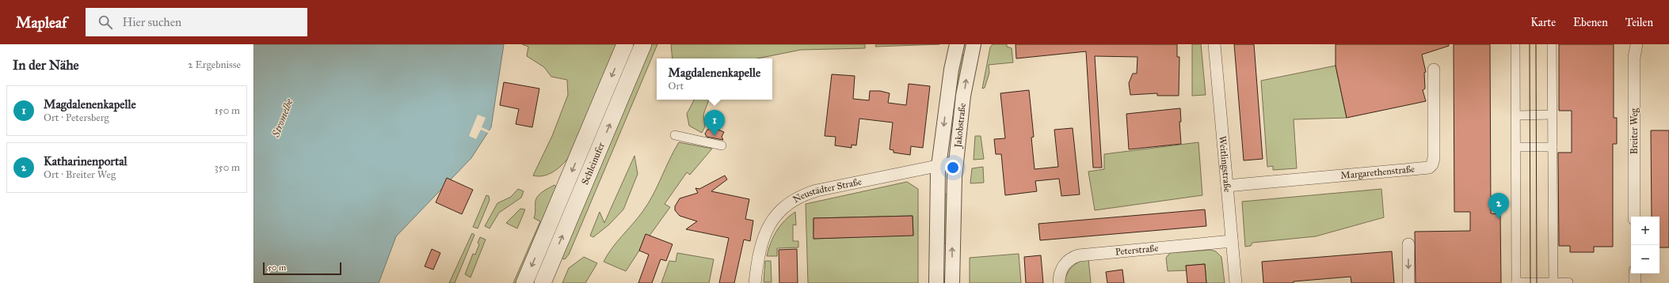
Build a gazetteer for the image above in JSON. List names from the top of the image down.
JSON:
{
  "streets": {
    "main road": ["Schleinufer"],
    "street": [
      "Jakobstraße",
      "Breiter Weg",
      "Weitlingstraße",
      "Margarethenstraße",
      "Neustädter Straße",
      "Peterstraße"
    ]
  },
  "crossings": [
    ["Jakobstraße", "Neustädter Straße"],
    ["Weitlingstraße", "Margarethenstraße"],
    ["Weitlingstraße", "Peterstraße"]
  ],
  "water": ["Stromelbe"],
  "scale_bar": "50 m",
  "page": {
    "header": "Mapleaf",
    "search": "Hier suchen",
    "nav": ["Karte", "Ebenen", "Teilen"],
    "heading": ["In der Nähe", "2 Ergebnisse"],
    "popup": ["Magdalenenkapelle", "Ort"],
    "list": [
      {
        "mark": "1",
        "name": "Magdalenenkapelle",
        "note": "Ort · Petersberg",
        "value": "150 m"
      },
      {
        "mark": "2",
        "name": "Katharinenportal",
        "note": "Ort · Breiter Weg",
        "value": "350 m"
      }
    ],
    "pins": ["1", "2"],
    "map_buttons": ["+", "−"],
    "scale": "50 m"
  }
}
